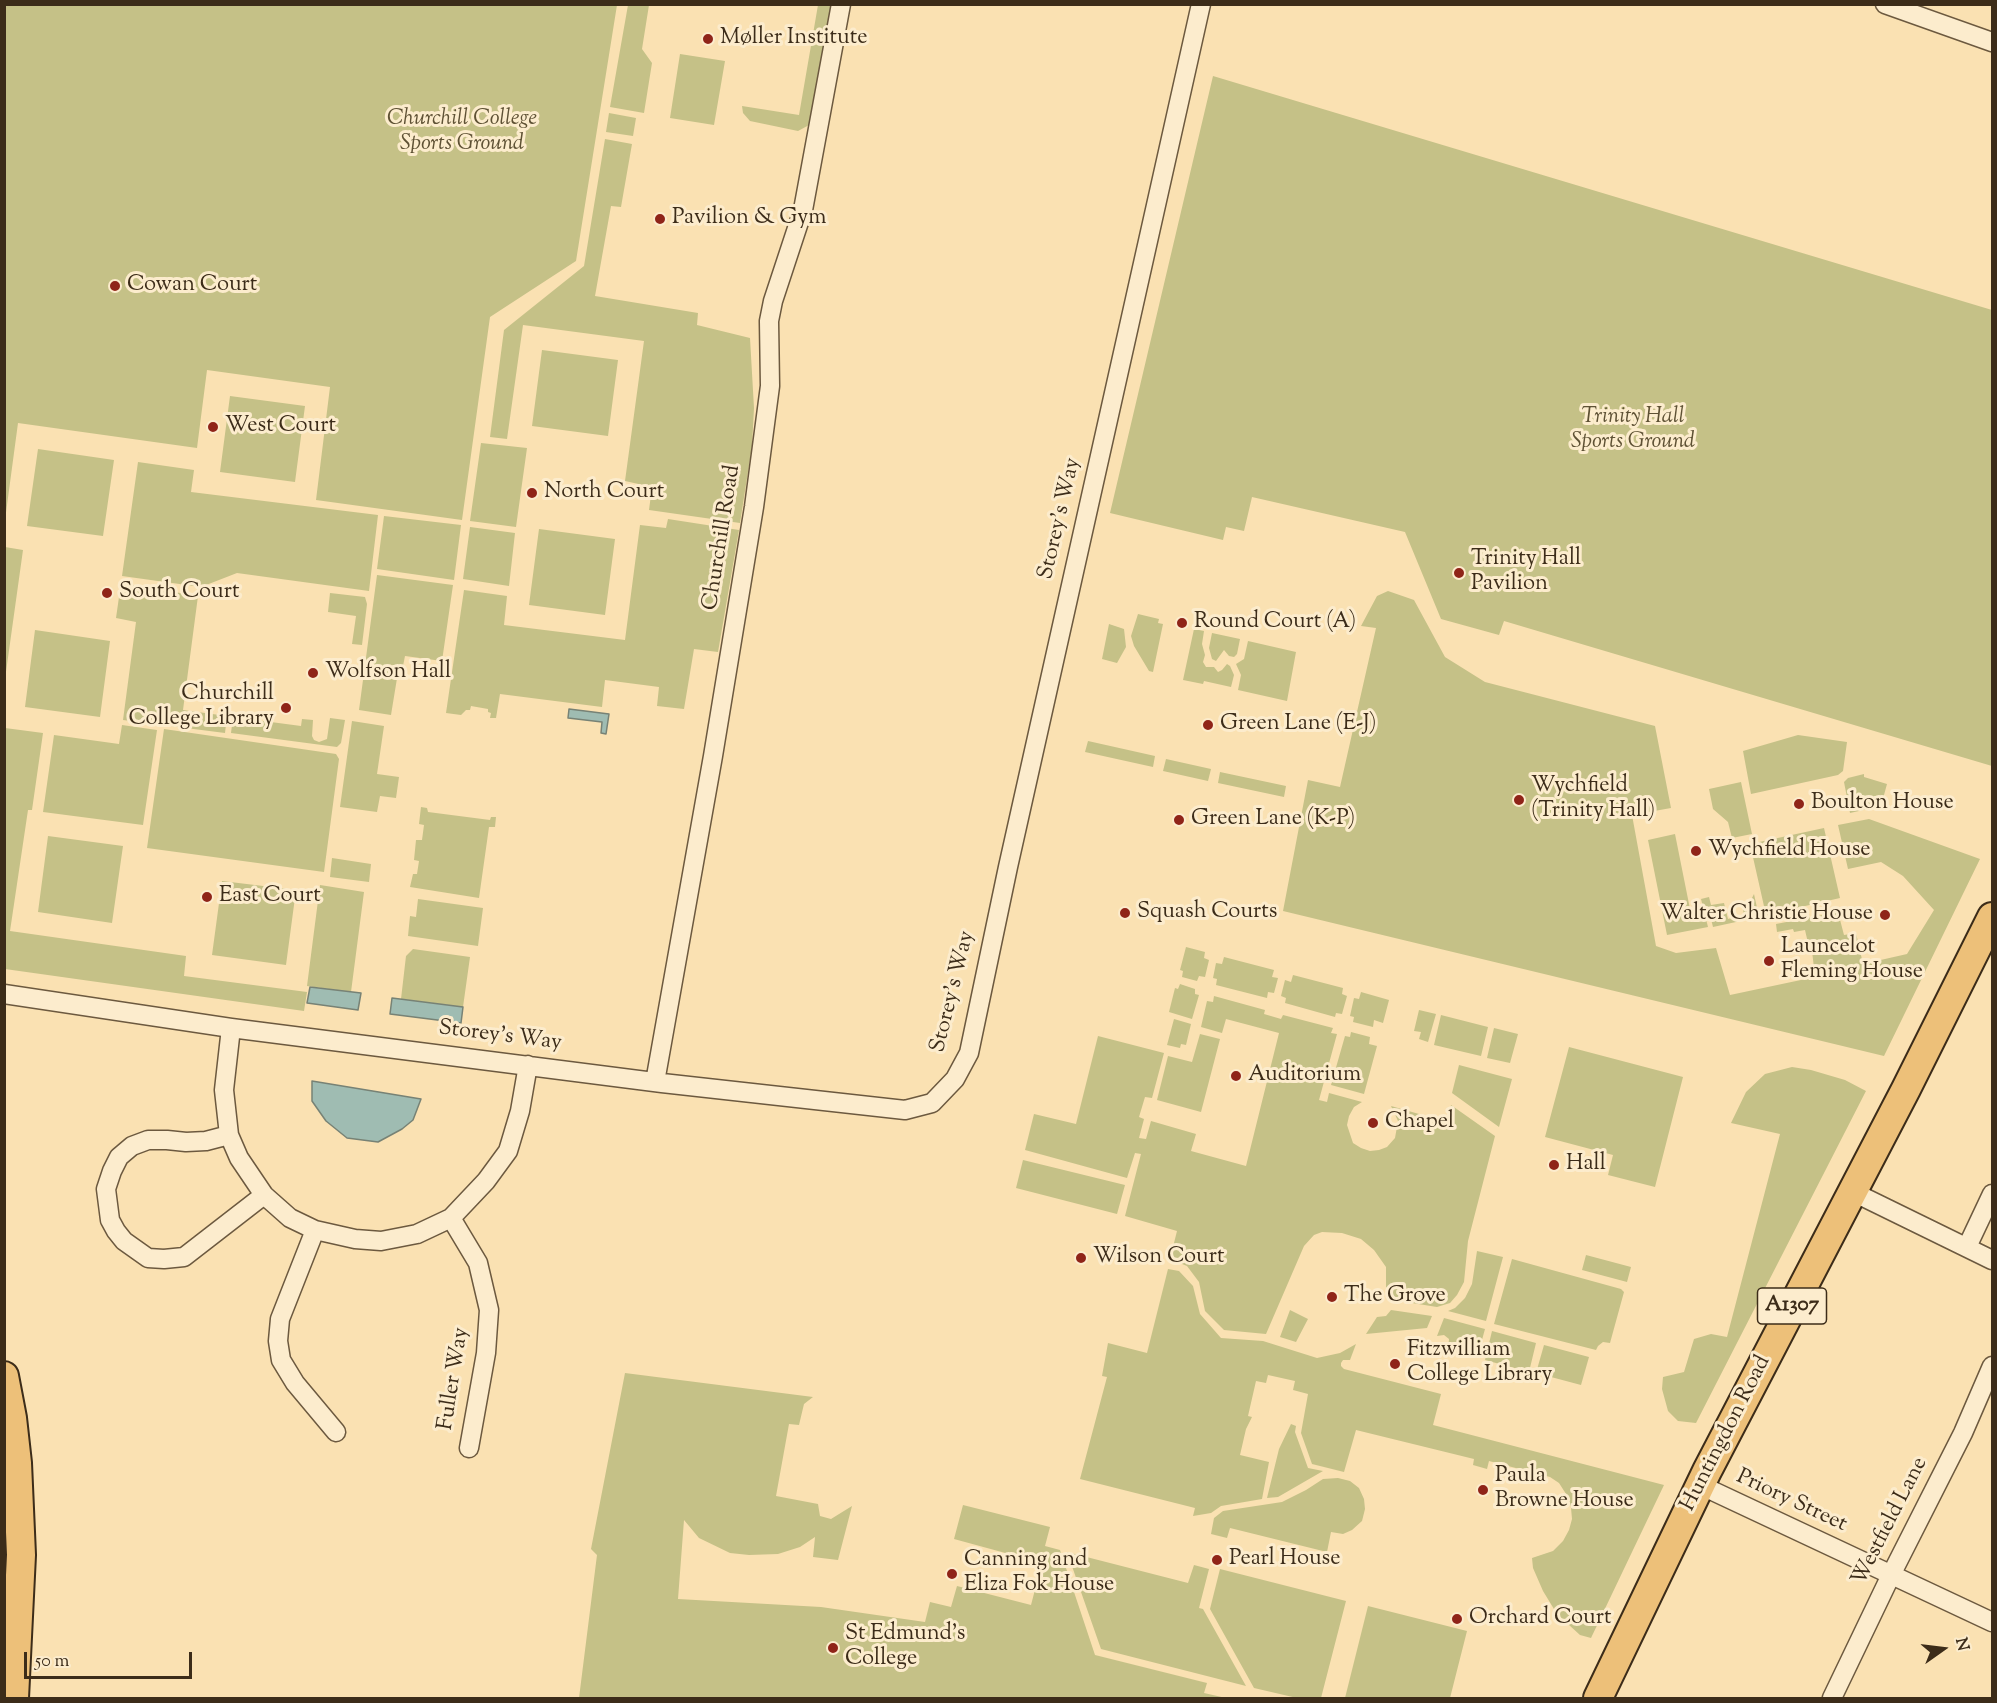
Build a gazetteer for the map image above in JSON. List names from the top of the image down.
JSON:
{
  "streets": {
    "main road": ["A1307", "Huntingdon Road"],
    "street": [
      "Storey's Way",
      "Churchill Road",
      "Fuller Way",
      "Priory Street",
      "Westfield Lane"
    ]
  },
  "crossings": [
    ["Storey's Way", "Churchill Road"],
    ["Huntingdon Road", "Priory Street"],
    ["Priory Street", "Westfield Lane"]
  ],
  "parks": ["Churchill College Sports Ground", "Trinity Hall Sports Ground"],
  "places": [
    "Møller Institute",
    "Pavilion & Gym",
    "Cowan Court",
    "West Court",
    "North Court",
    "Trinity Hall Pavilion",
    "South Court",
    "Round Court (A)",
    "Wolfson Hall",
    "Churchill College Library",
    "Green Lane (E-J)",
    "Wychfield (Trinity Hall)",
    "Boulton House",
    "Green Lane (K-P)",
    "Wychfield House",
    "East Court",
    "Squash Courts",
    "Walter Christie House",
    "Launcelot Fleming House",
    "Auditorium",
    "Chapel",
    "Hall",
    "Wilson Court",
    "The Grove",
    "Fitzwilliam College Library",
    "Paula Browne House",
    "Pearl House",
    "Canning and Eliza Fok House",
    "Orchard Court",
    "St Edmund's College"
  ],
  "scale_bar": "50 m",
  "north": "right"
}
